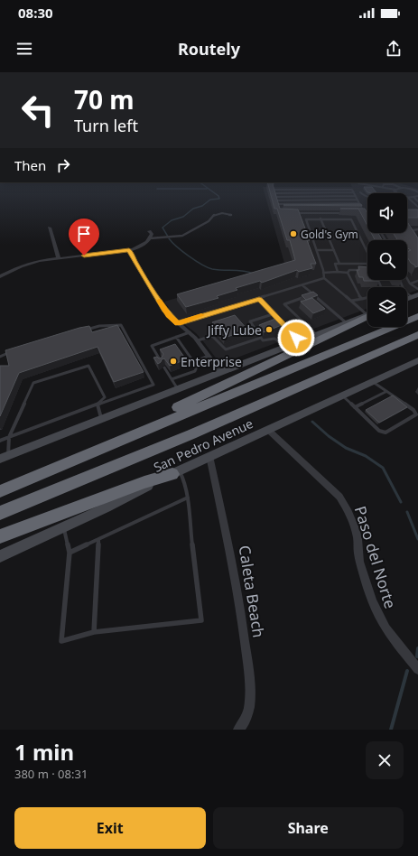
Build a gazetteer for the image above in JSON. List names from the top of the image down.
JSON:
{
  "streets": {
    "main road": ["San Pedro Avenue"],
    "street": ["Paso del Norte", "Caleta Beach"]
  },
  "crossings": [
    ["San Pedro Avenue", "Paso del Norte"],
    ["San Pedro Avenue", "Caleta Beach"]
  ],
  "places": ["Gold's Gym", "Jiffy Lube", "Enterprise"],
  "page": {
    "status": "08:30",
    "header": "Routely",
    "turn": ["70 m", "Turn left"],
    "then": "Then",
    "heading": ["1 min", "380 m · 08:31"],
    "buttons": ["Exit", "Share"]
  }
}
